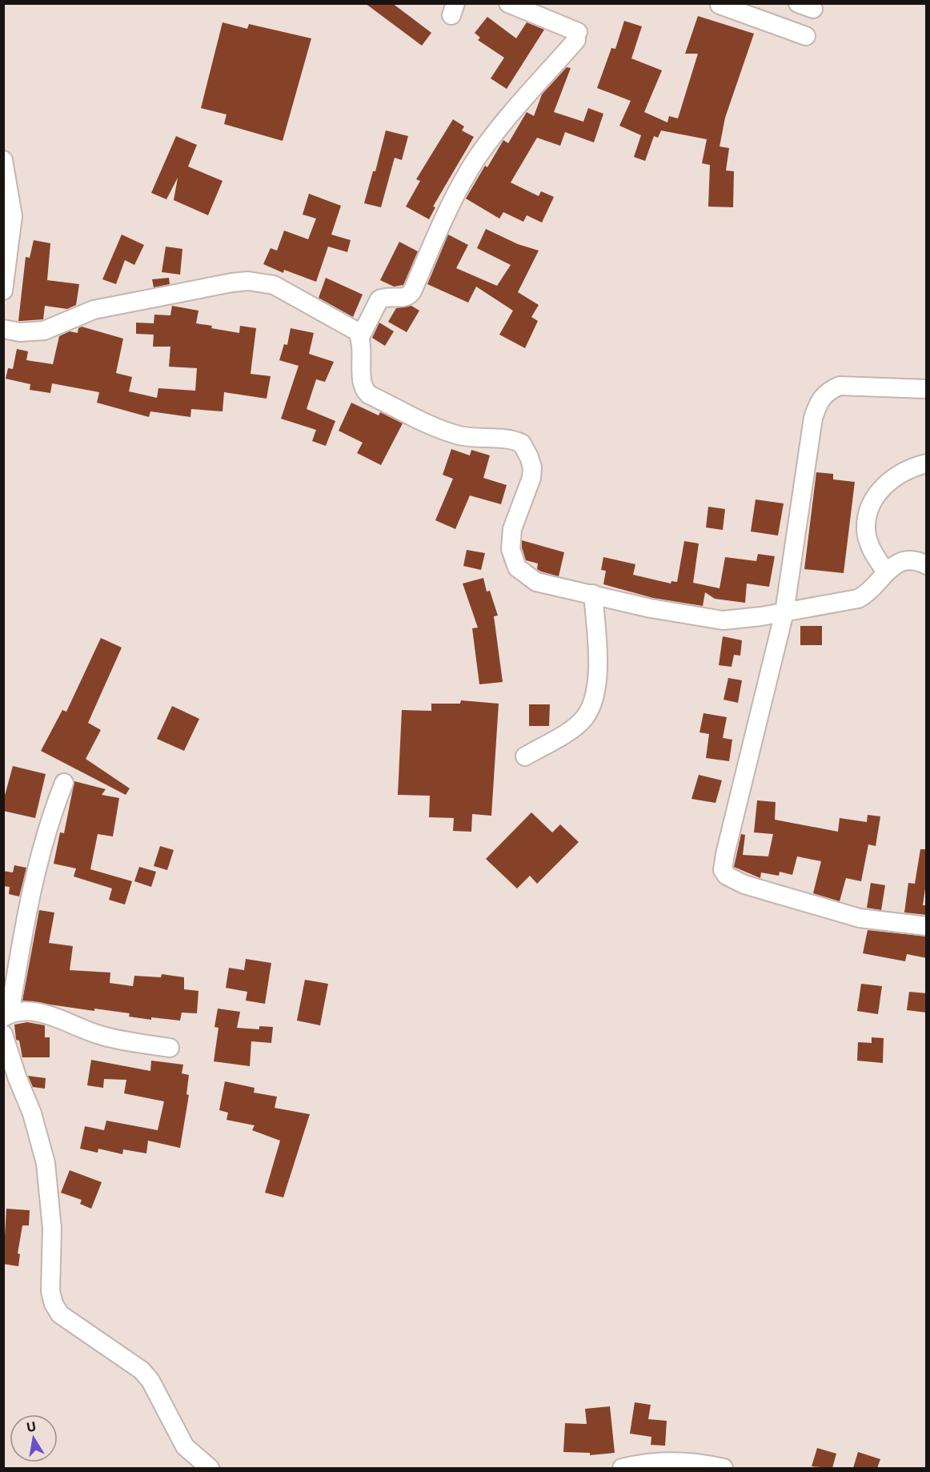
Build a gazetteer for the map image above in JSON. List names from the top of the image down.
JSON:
{
  "north": "top"
}
